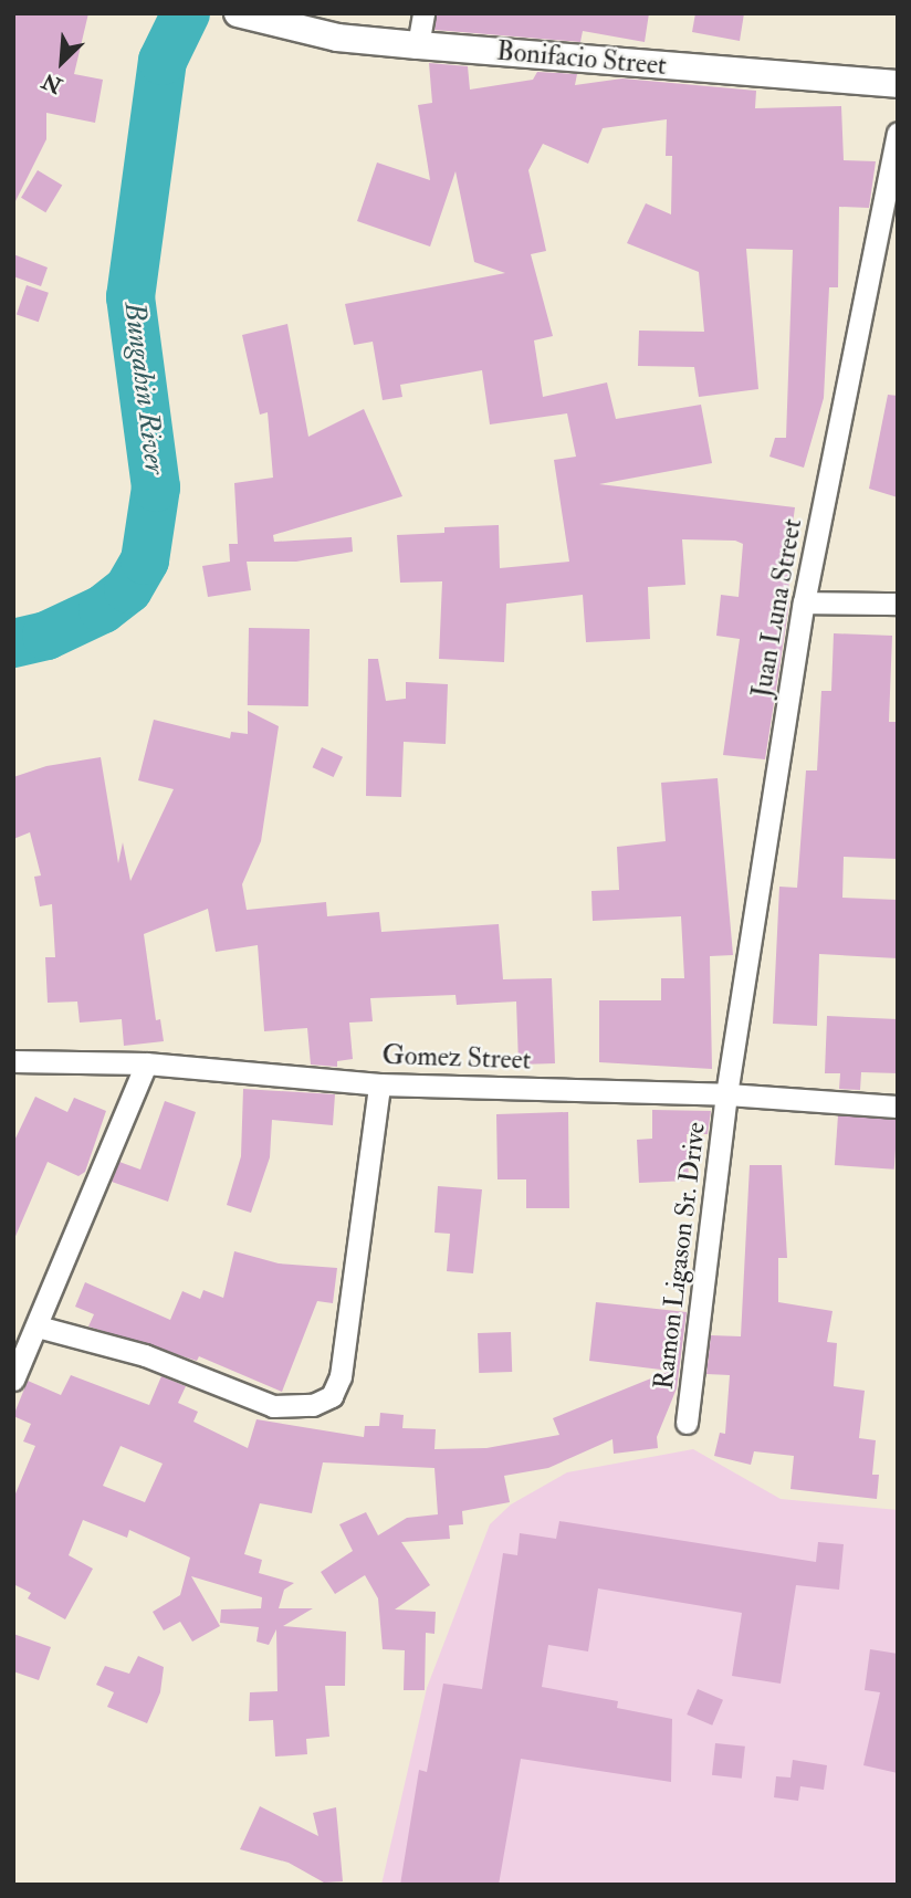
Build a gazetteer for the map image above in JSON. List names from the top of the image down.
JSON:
{
  "streets": {
    "street": [
      "Bonifacio Street",
      "Juan Luna Street",
      "Gomez Street",
      "Ramon Ligason Sr. Drive"
    ]
  },
  "crossings": [
    ["Juan Luna Street", "Gomez Street"],
    ["Juan Luna Street", "Ramon Ligason Sr. Drive"],
    ["Gomez Street", "Ramon Ligason Sr. Drive"]
  ],
  "water": ["Bungahin River"],
  "north": "bottom left"
}
